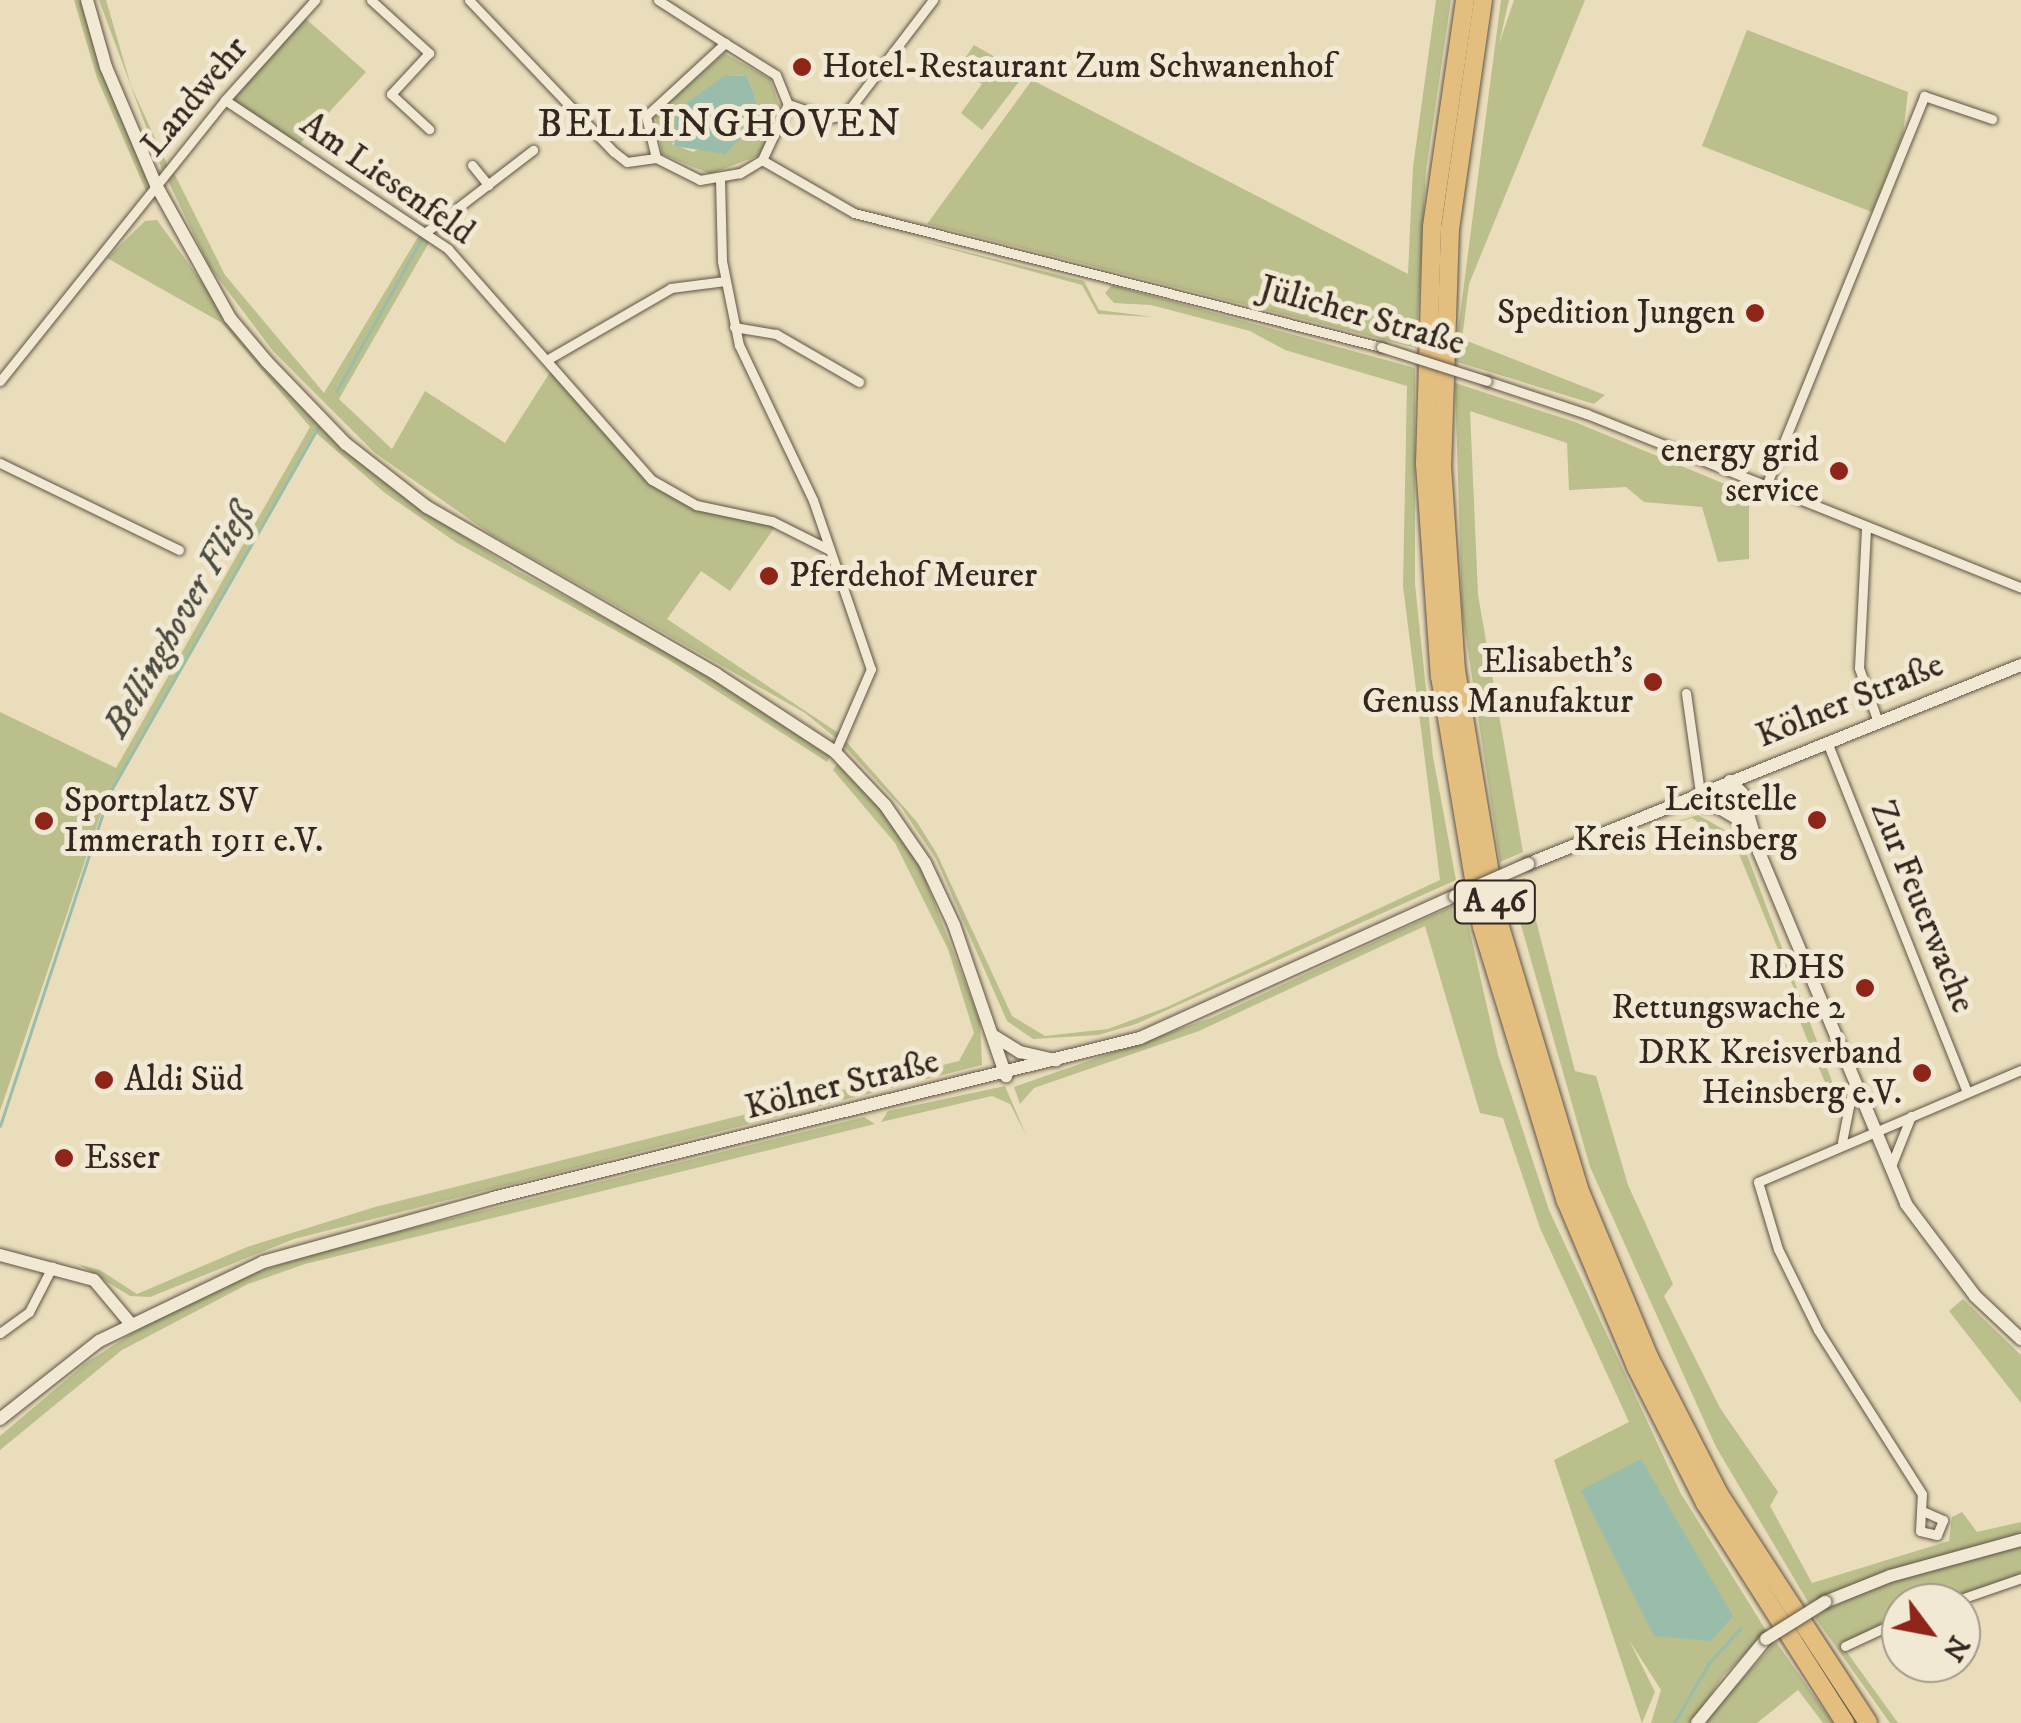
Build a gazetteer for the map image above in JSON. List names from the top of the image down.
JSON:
{
  "streets": {
    "highway": ["A 46"],
    "main road": ["Kölner Straße"],
    "street": [
      "Landwehr",
      "Am Liesenfeld",
      "Jülicher Straße",
      "Zur Feuerwache"
    ]
  },
  "crossings": [
    ["Landwehr", "Am Liesenfeld"],
    ["Kölner Straße", "Zur Feuerwache"]
  ],
  "districts": ["BELLINGHOVEN"],
  "water": ["Bellinghover Fließ"],
  "places": [
    "Hotel-Restaurant Zum Schwanenhof",
    "Spedition Jungen",
    "energy grid service",
    "Pferdehof Meurer",
    "Elisabeth’s Genuss Manufaktur",
    "Leitstelle Kreis Heinsberg",
    "Sportplatz SV Immerath 1911 e.V.",
    "RDHS Rettungswache 2",
    "DRK Kreisverband Heinsberg e.V.",
    "Aldi Süd",
    "Esser"
  ],
  "north": "bottom right"
}
